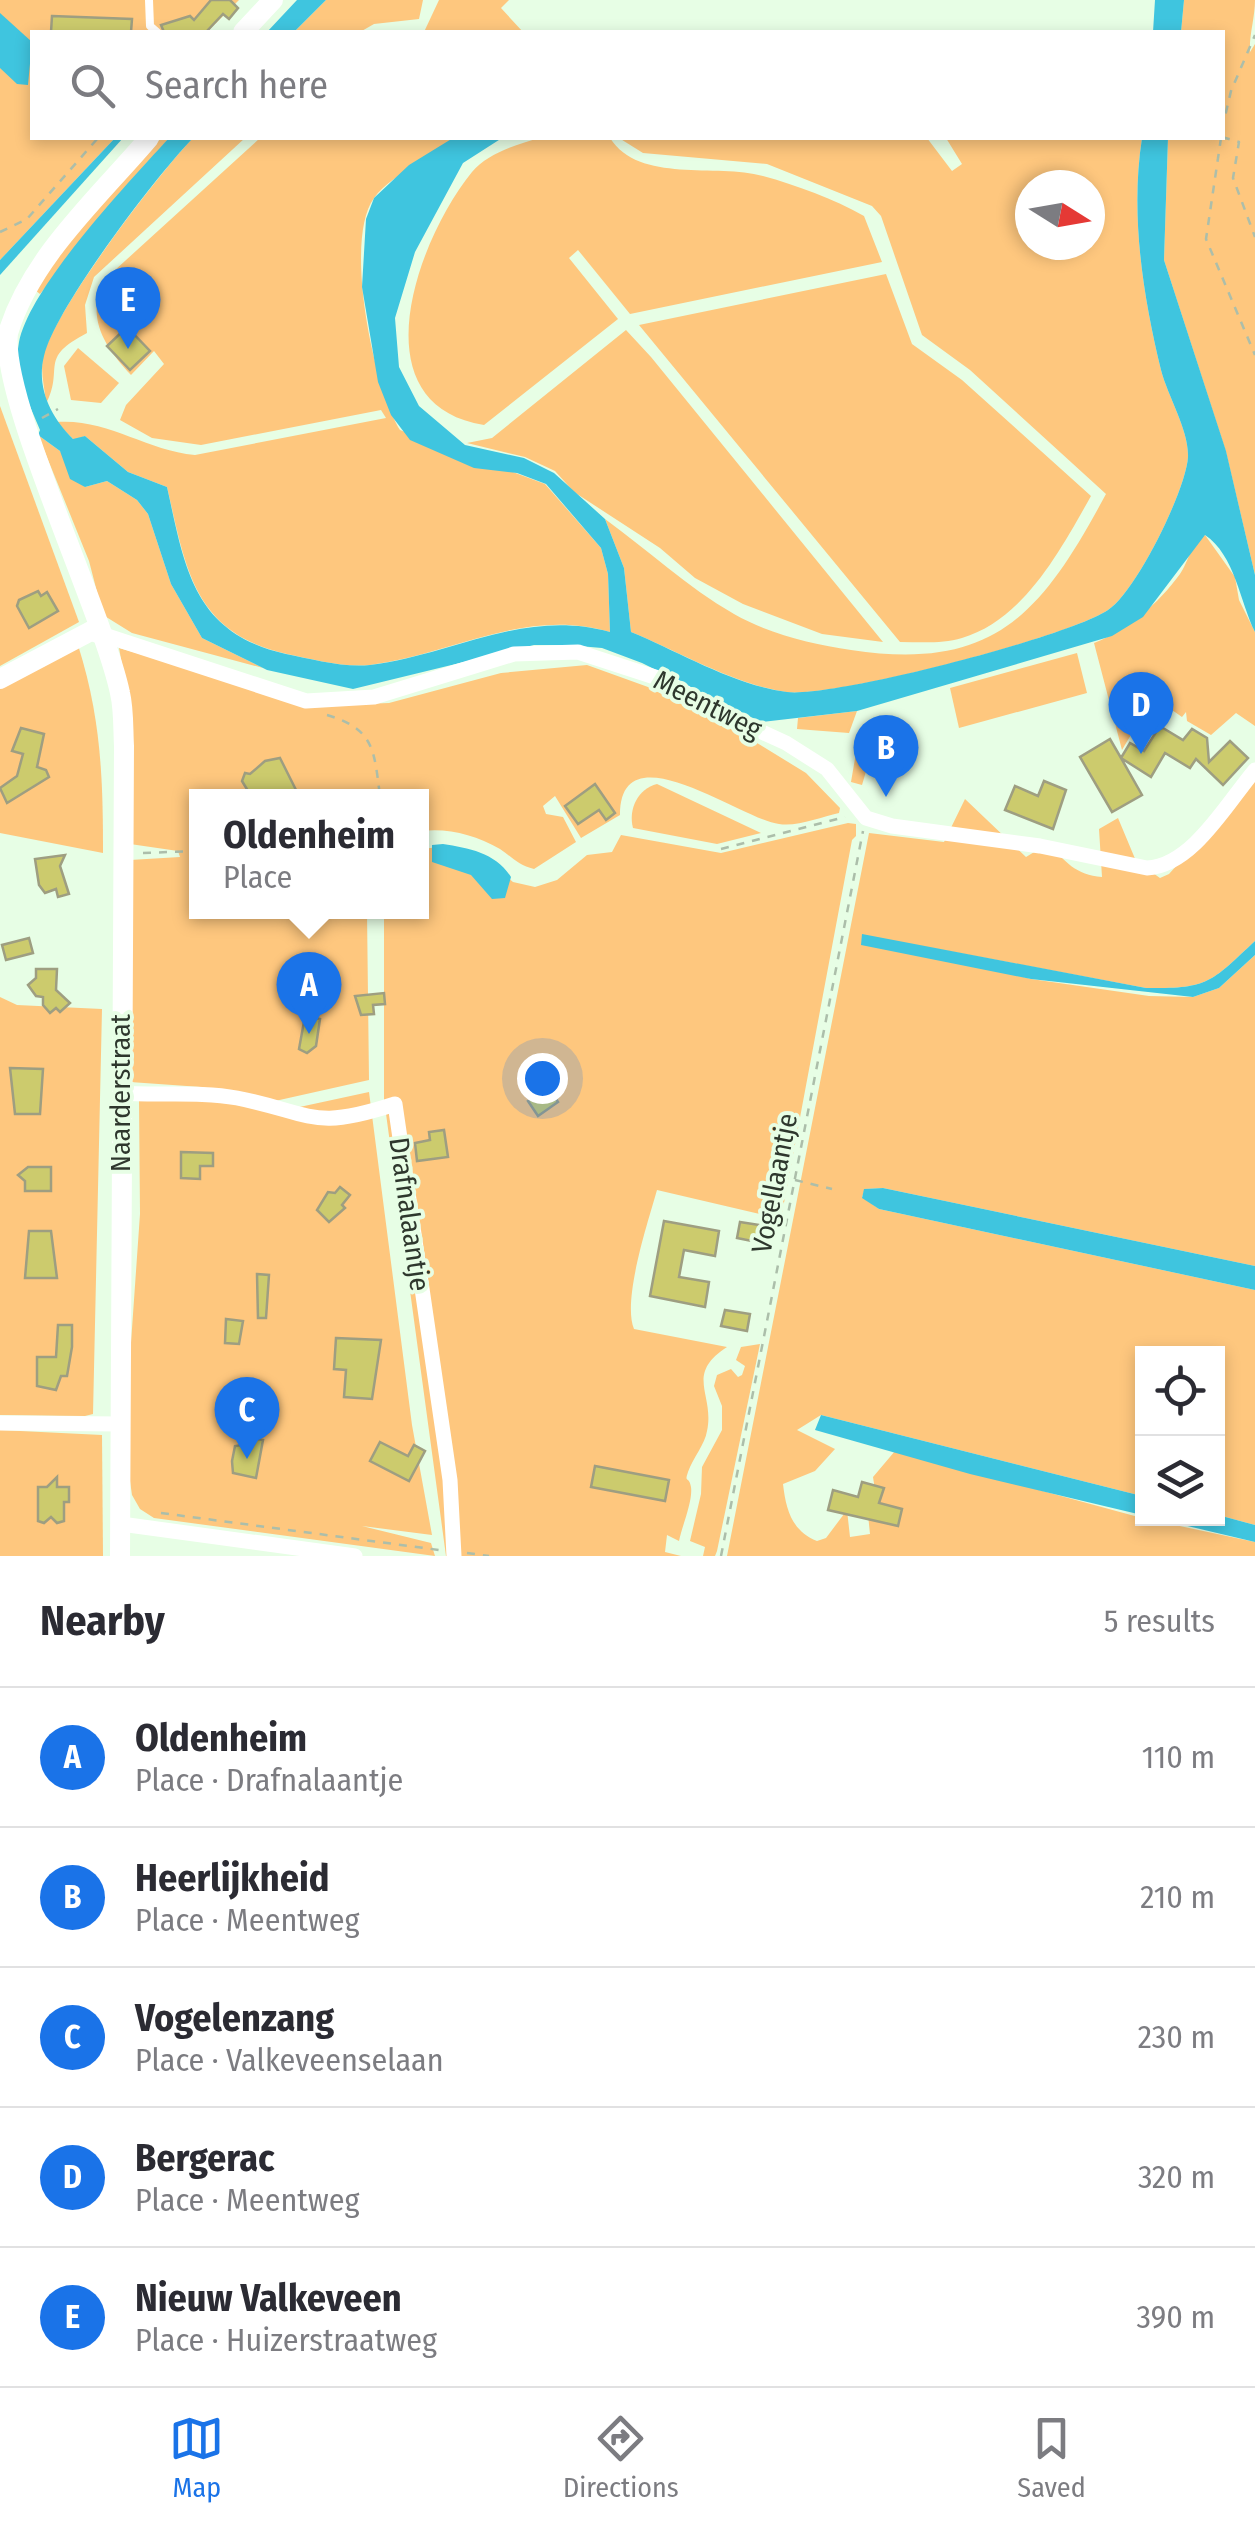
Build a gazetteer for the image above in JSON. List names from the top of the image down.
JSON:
{
  "streets": {
    "street": ["Meentweg", "Naarderstraat", "Drafnalaantje"],
    "path": ["Vogellaantje"]
  },
  "crossings": [
    ["Meentweg", "Naarderstraat"],
    ["Meentweg", "Vogellaantje"],
    ["Naarderstraat", "Drafnalaantje"]
  ],
  "north": "right",
  "page": {
    "search": "Search here",
    "pins": [
      "E",
      "D",
      "B",
      "A",
      "C"
    ],
    "popup": ["Oldenheim", "Place"],
    "heading": ["Nearby", "5 results"],
    "list": [
      {
        "mark": "A",
        "name": "Oldenheim",
        "note": "Place · Drafnalaantje",
        "value": "110 m"
      },
      {
        "mark": "B",
        "name": "Heerlijkheid",
        "note": "Place · Meentweg",
        "value": "210 m"
      },
      {
        "mark": "C",
        "name": "Vogelenzang",
        "note": "Place · Valkeveenselaan",
        "value": "230 m"
      },
      {
        "mark": "D",
        "name": "Bergerac",
        "note": "Place · Meentweg",
        "value": "320 m"
      },
      {
        "mark": "E",
        "name": "Nieuw Valkeveen",
        "note": "Place · Huizerstraatweg",
        "value": "390 m"
      }
    ],
    "nav": ["Map", "Directions", "Saved"]
  }
}
